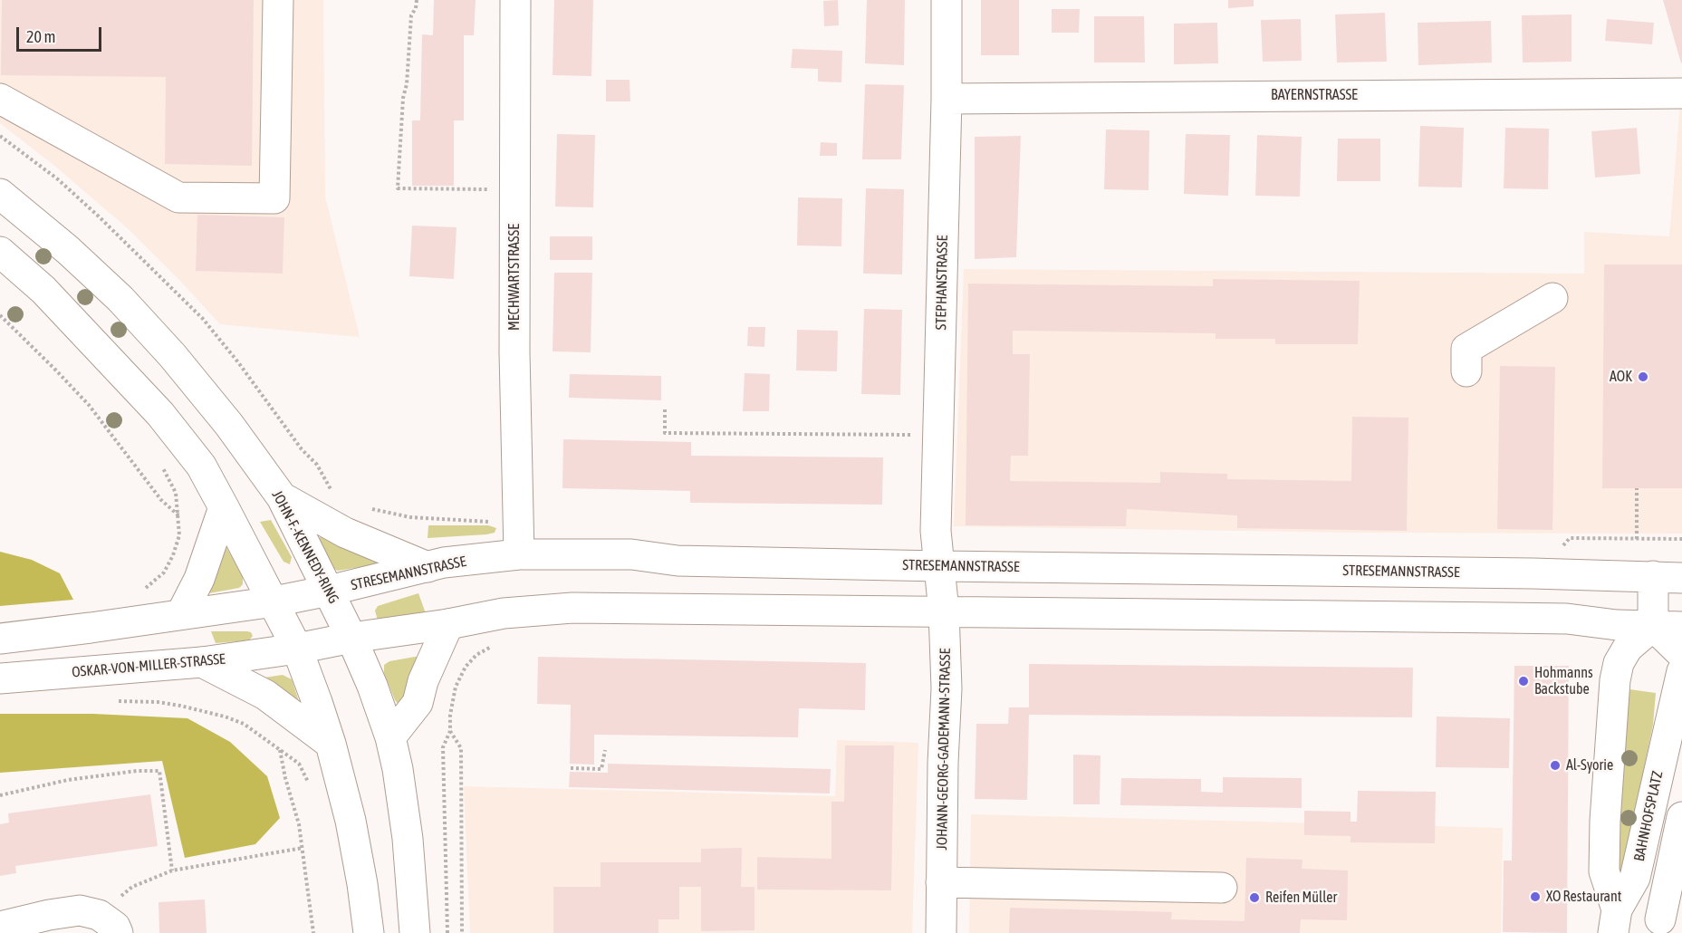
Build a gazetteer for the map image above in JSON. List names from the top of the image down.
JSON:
{
  "streets": {
    "street": [
      "BAYERNSTRASSE",
      "MECHWARTSTRASSE",
      "STEPHANSTRASSE",
      "JOHN-F.-KENNEDY-RING",
      "STRESEMANNSTRASSE",
      "OSKAR-VON-MILLER-STRASSE",
      "JOHANN-GEORG-GADEMANN-STRASSE",
      "BAHNHOFSPLATZ"
    ]
  },
  "crossings": [
    ["BAYERNSTRASSE", "STEPHANSTRASSE"],
    ["MECHWARTSTRASSE", "STRESEMANNSTRASSE"],
    ["STEPHANSTRASSE", "STRESEMANNSTRASSE"],
    ["STEPHANSTRASSE", "JOHANN-GEORG-GADEMANN-STRASSE"],
    ["JOHN-F.-KENNEDY-RING", "STRESEMANNSTRASSE"],
    ["STRESEMANNSTRASSE", "JOHANN-GEORG-GADEMANN-STRASSE"]
  ],
  "places": [
    "AOK",
    "Hohmanns Backstube",
    "Al-Syorie",
    "XO Restaurant",
    "Reifen Müller"
  ],
  "scale_bar": "20 m"
}
